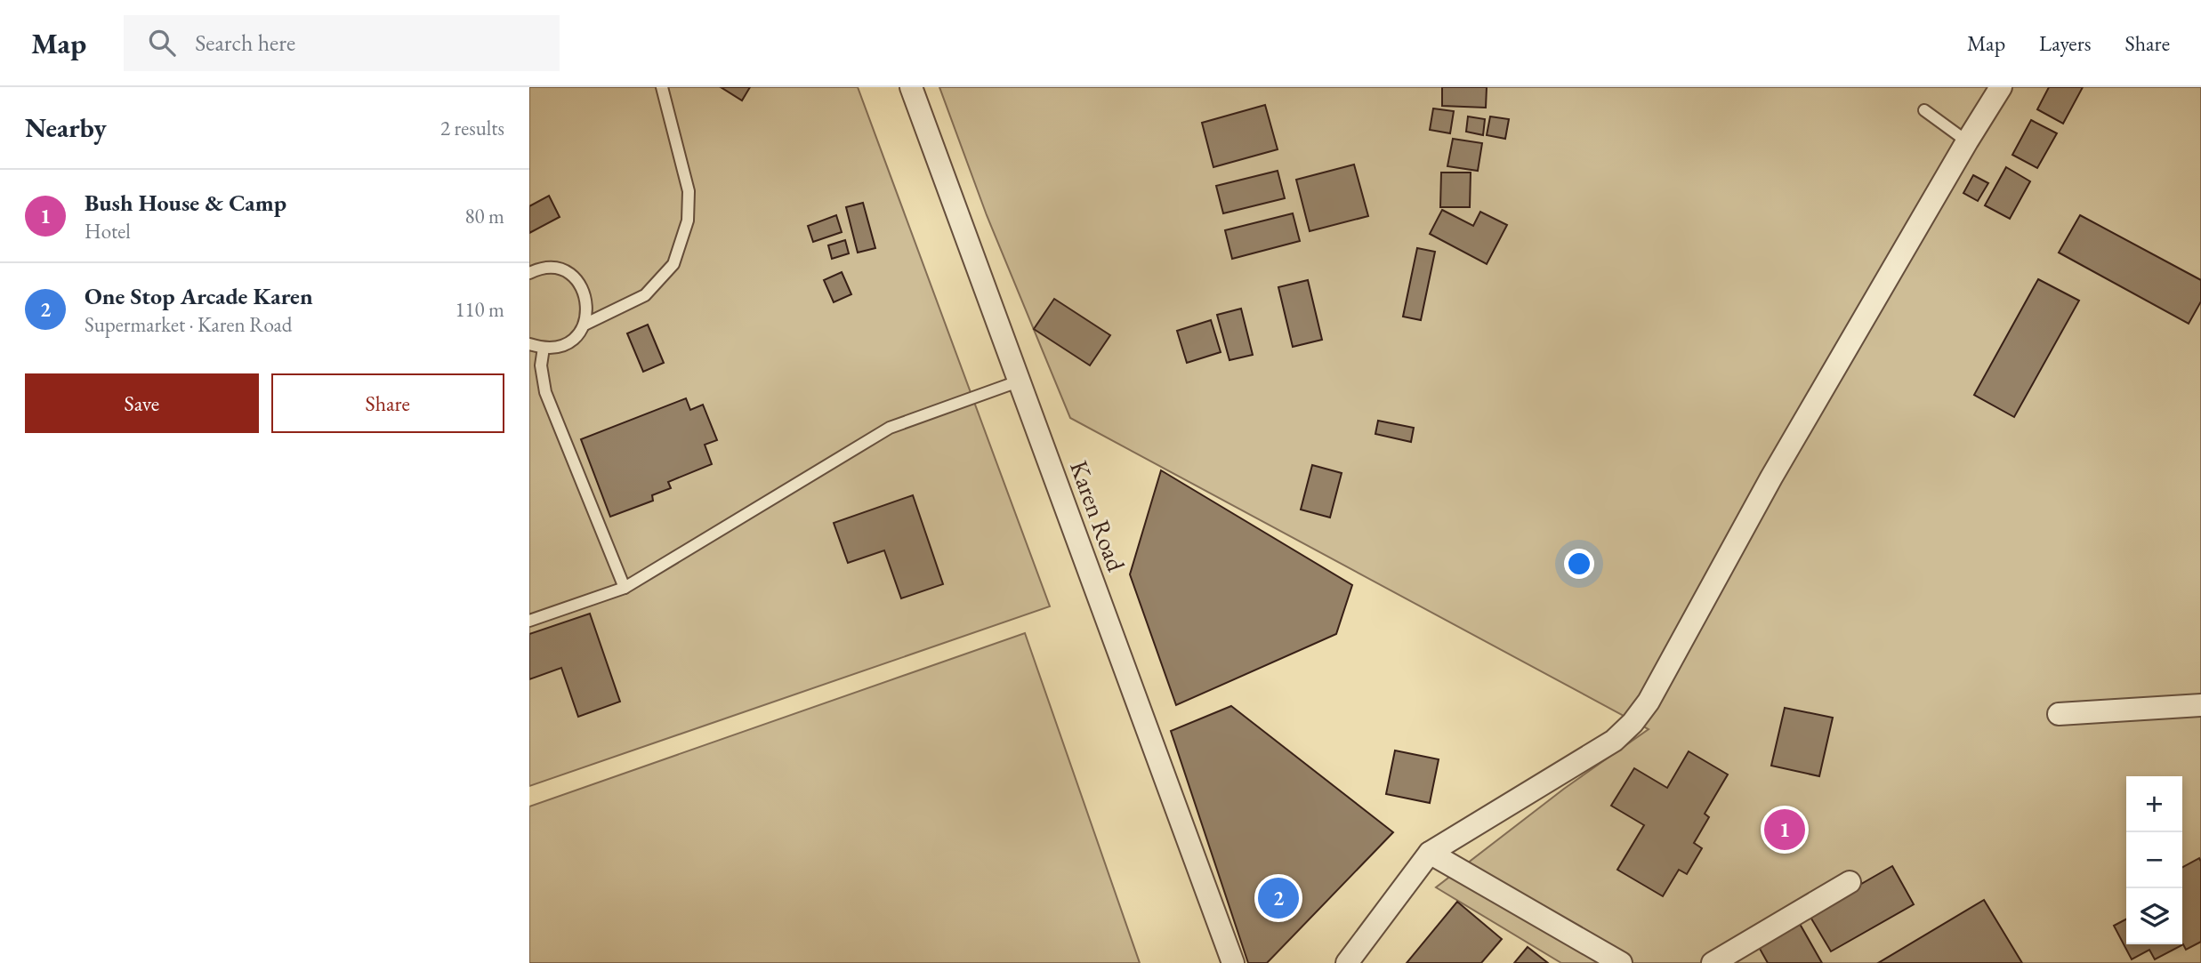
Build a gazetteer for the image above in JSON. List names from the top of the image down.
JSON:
{
  "streets": {
    "street": ["Karen Road"]
  },
  "page": {
    "header": "Map",
    "search": "Search here",
    "nav": ["Map", "Layers", "Share"],
    "heading": ["Nearby", "2 results"],
    "list": [
      {
        "mark": "1",
        "name": "Bush House & Camp",
        "note": "Hotel",
        "value": "80 m"
      },
      {
        "mark": "2",
        "name": "One Stop Arcade Karen",
        "note": "Supermarket · Karen Road",
        "value": "110 m"
      }
    ],
    "buttons": ["Save", "Share"],
    "map_buttons": ["+", "−"],
    "pins": ["1", "2"]
  }
}
